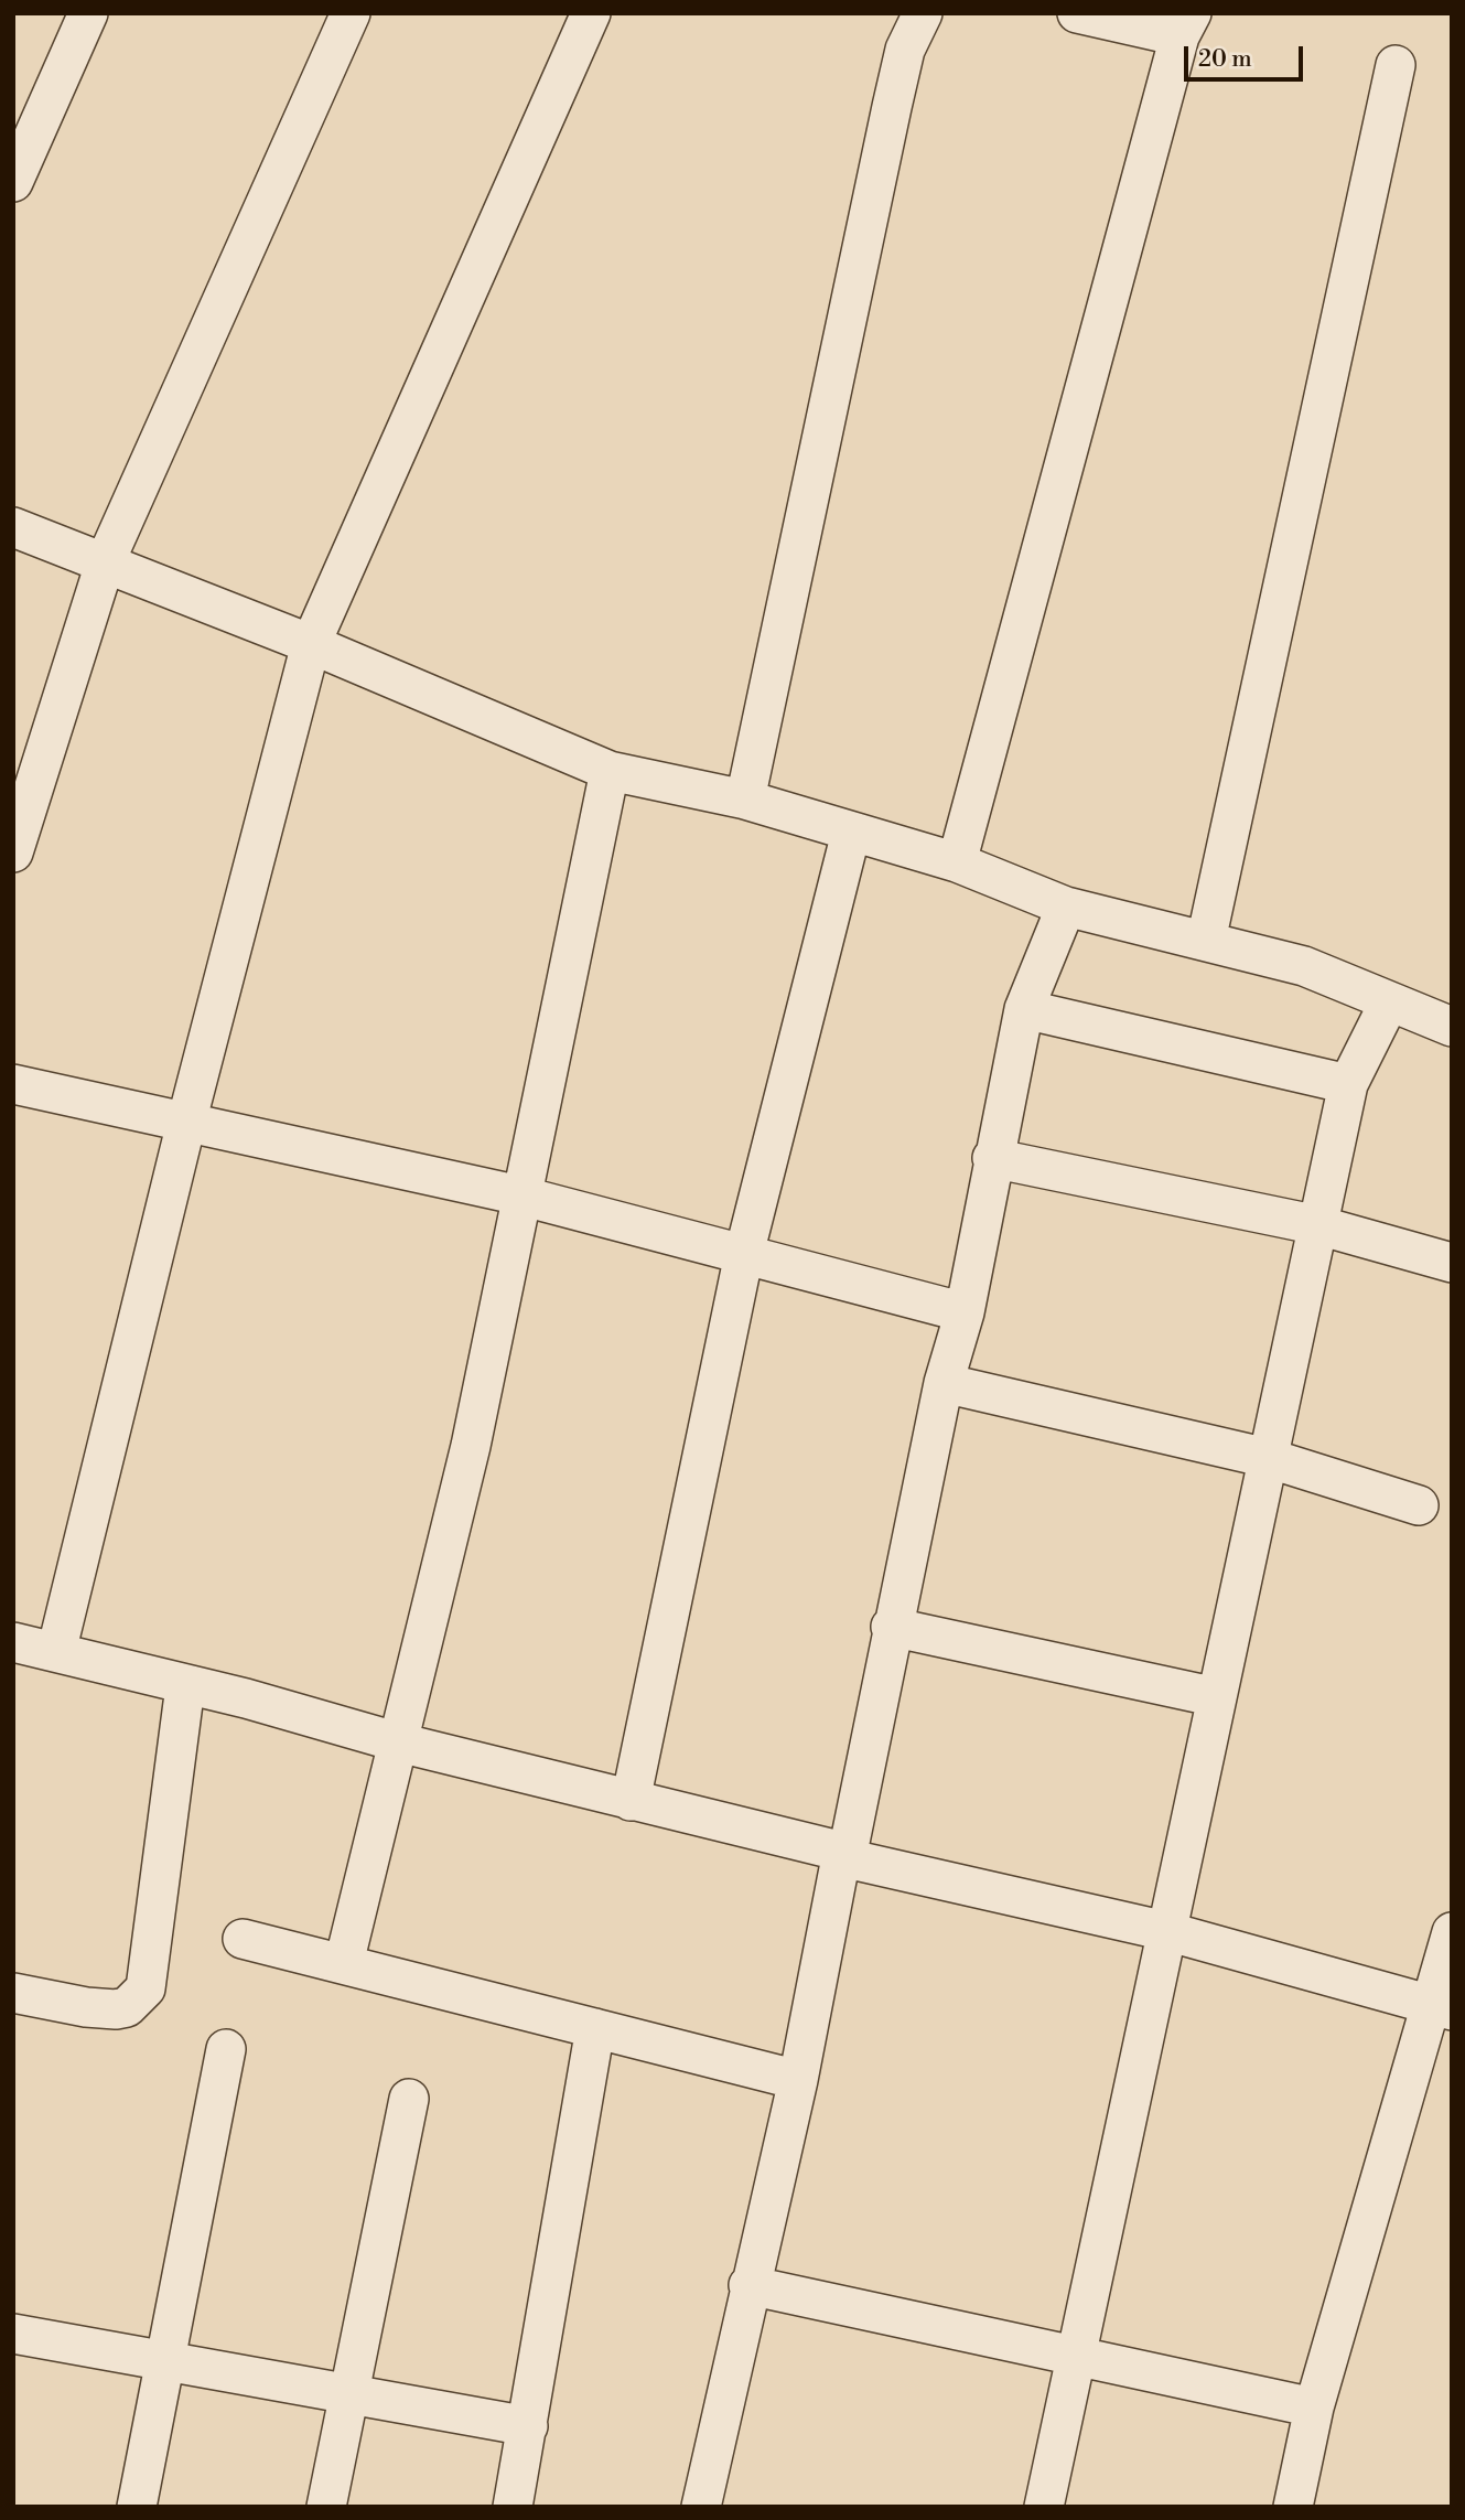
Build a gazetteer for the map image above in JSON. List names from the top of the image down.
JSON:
{
  "scale_bar": "20 m"
}
